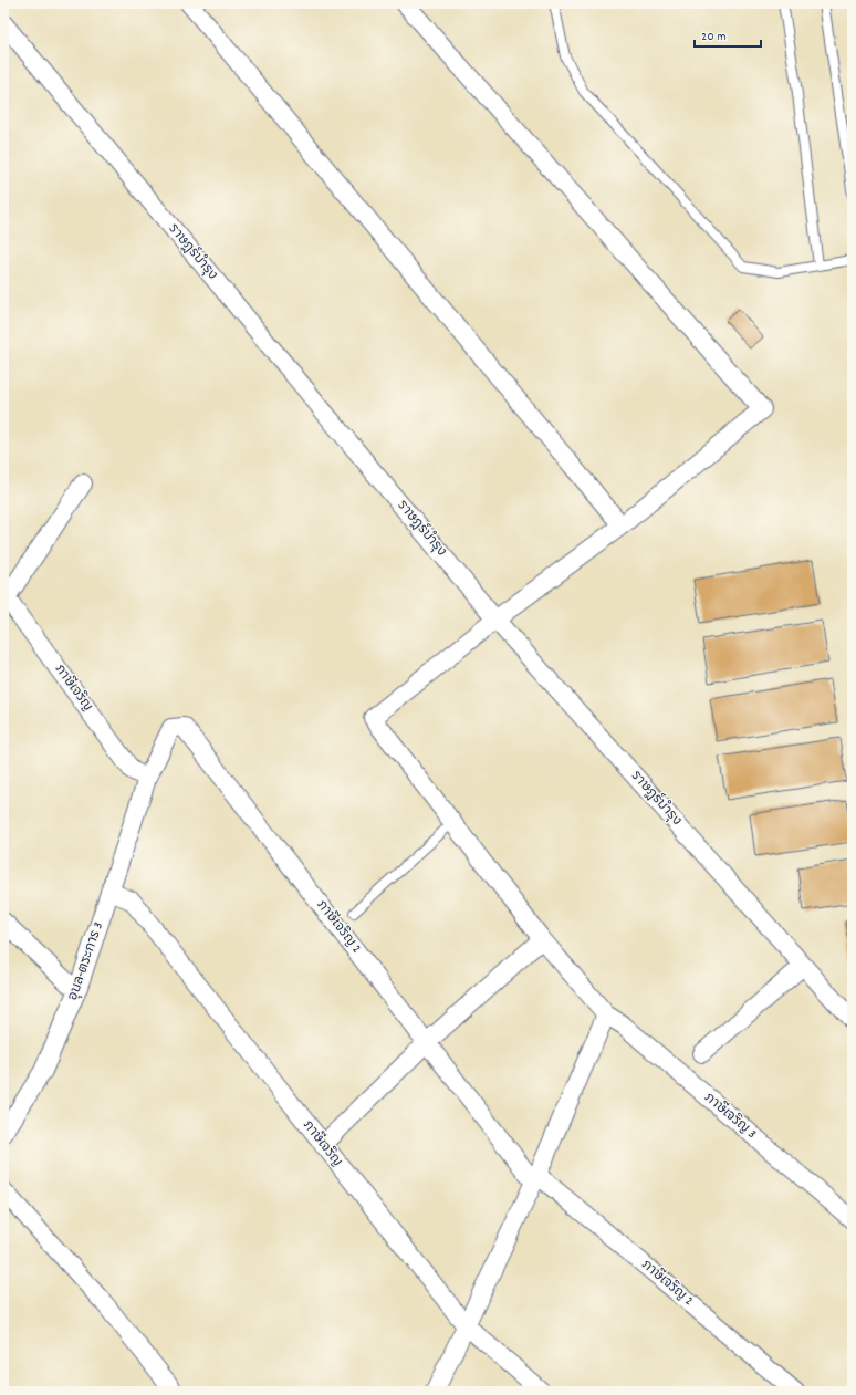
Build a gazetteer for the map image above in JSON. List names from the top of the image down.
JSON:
{
  "streets": {
    "street": [
      "ราษฎร์บำรุง",
      "ภาษีเจริญ",
      "ภาษีเจริญ 2",
      "อุบล-ตระการ 3",
      "ภาษีเจริญ 3"
    ]
  },
  "crossings": [
    ["ราษฎร์บำรุง", "ภาษีเจริญ 3"],
    ["ภาษีเจริญ", "ภาษีเจริญ 2"],
    ["ภาษีเจริญ", "อุบล-ตระการ 3"],
    ["ภาษีเจริญ 2", "อุบล-ตระการ 3"]
  ],
  "scale_bar": "20 m"
}
